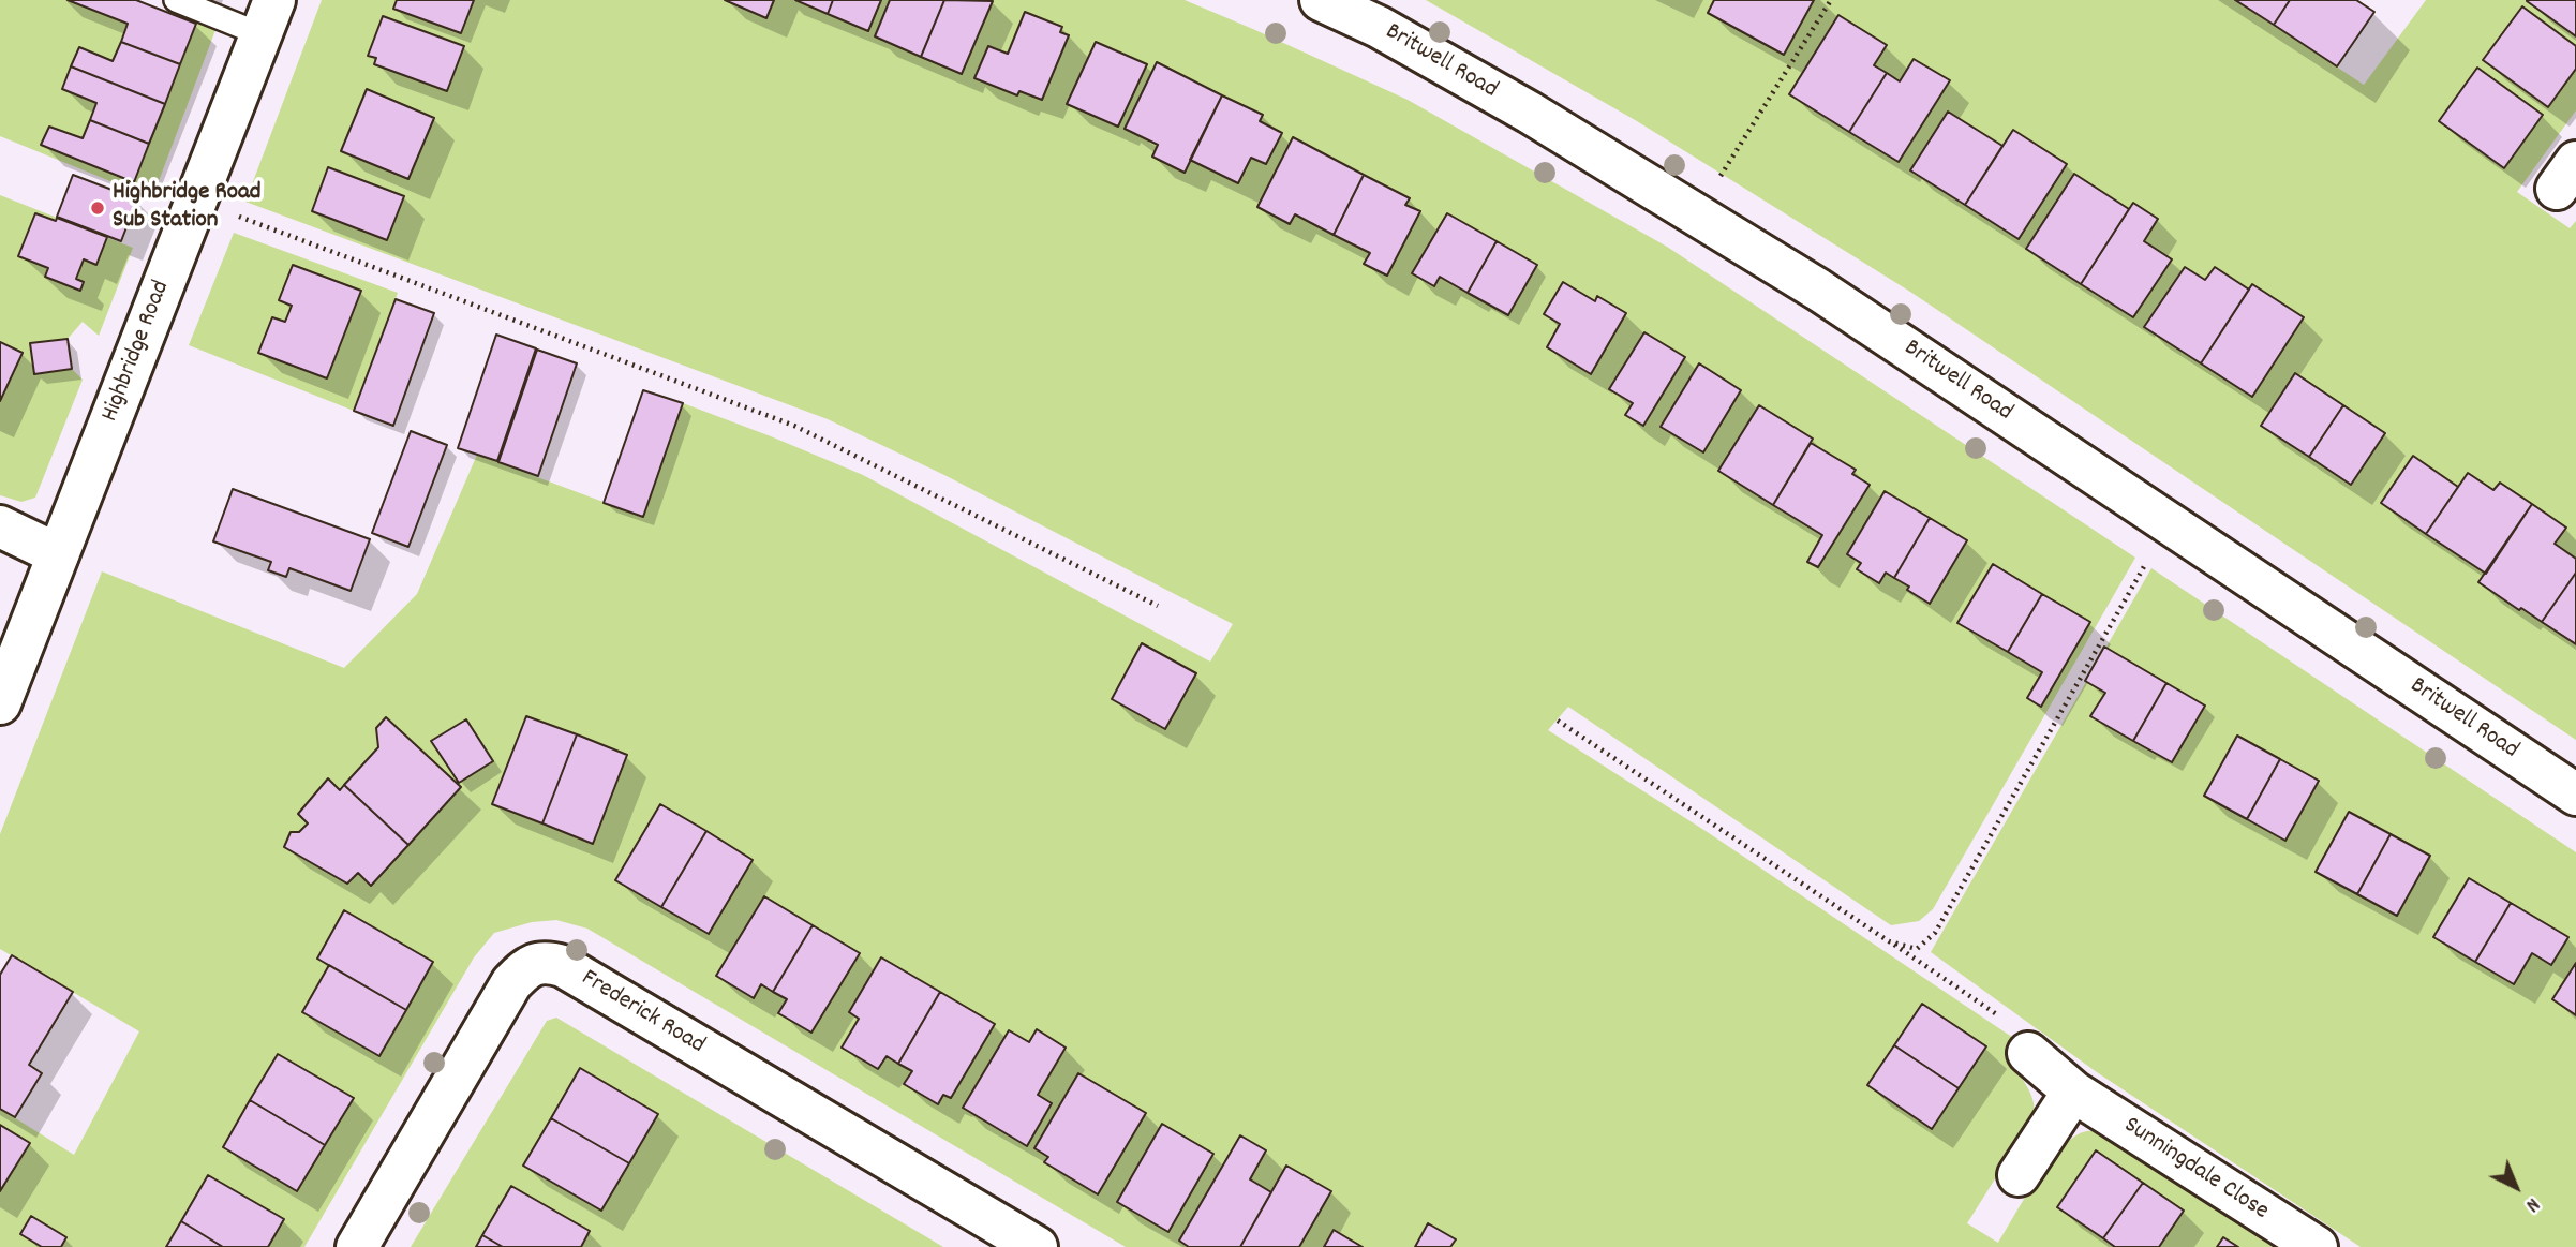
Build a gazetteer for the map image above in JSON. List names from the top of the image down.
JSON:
{
  "streets": {
    "street": [
      "Britwell Road",
      "Highbridge Road",
      "Frederick Road",
      "Sunningdale Close"
    ]
  },
  "places": ["Highbridge Road Sub Station"],
  "north": "bottom right"
}
